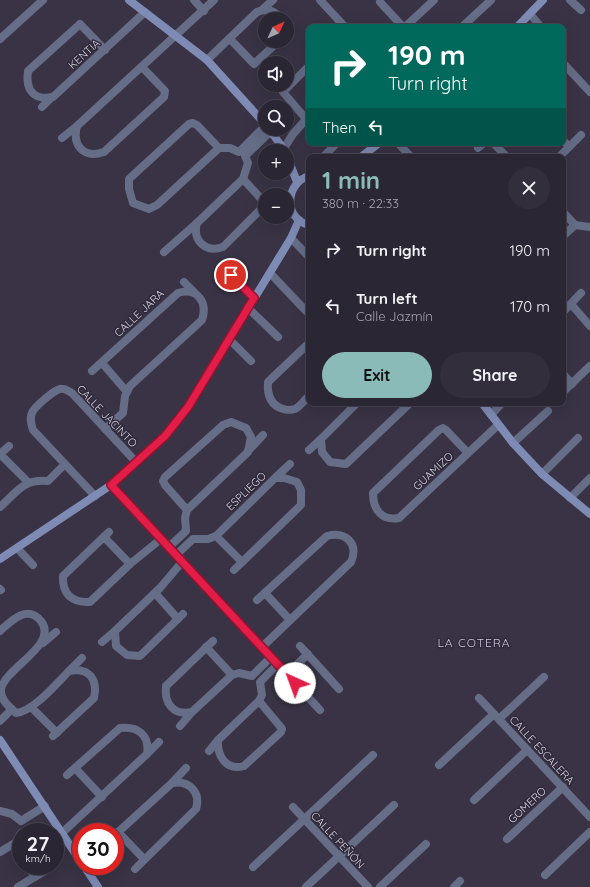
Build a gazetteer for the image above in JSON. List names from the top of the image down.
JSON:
{
  "streets": {
    "street": [
      "KENTIA",
      "CALLE JARA",
      "CALLE JACINTO",
      "GUAMIZO",
      "ESPLIEGO",
      "CALLE ESCALERA",
      "GOMERO",
      "CALLE PEÑÓN"
    ]
  },
  "crossings": [
    ["CALLE ESCALERA", "GOMERO"]
  ],
  "districts": ["LA COTERA"],
  "north": "top right",
  "page": {
    "map_buttons": ["+", "−"],
    "turn": ["190 m", "Turn right"],
    "then": "Then",
    "heading": ["1 min", "380 m · 22:33"],
    "list": [
      {
        "name": "Turn right",
        "value": "190 m"
      },
      {
        "name": "Turn left",
        "note": "Calle Jazmín",
        "value": "170 m"
      }
    ],
    "buttons": ["Exit", "Share"],
    "speed": "27 km/h",
    "limit": "30"
  }
}
